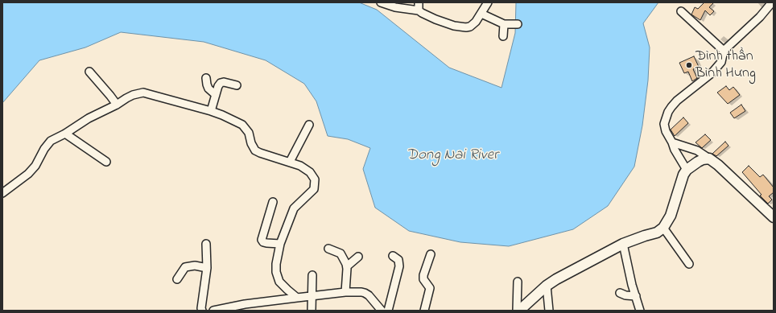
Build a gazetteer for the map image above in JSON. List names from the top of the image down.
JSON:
{
  "water": ["Dong Nai River"],
  "places": ["Đình thần Bình Hưng"]
}
